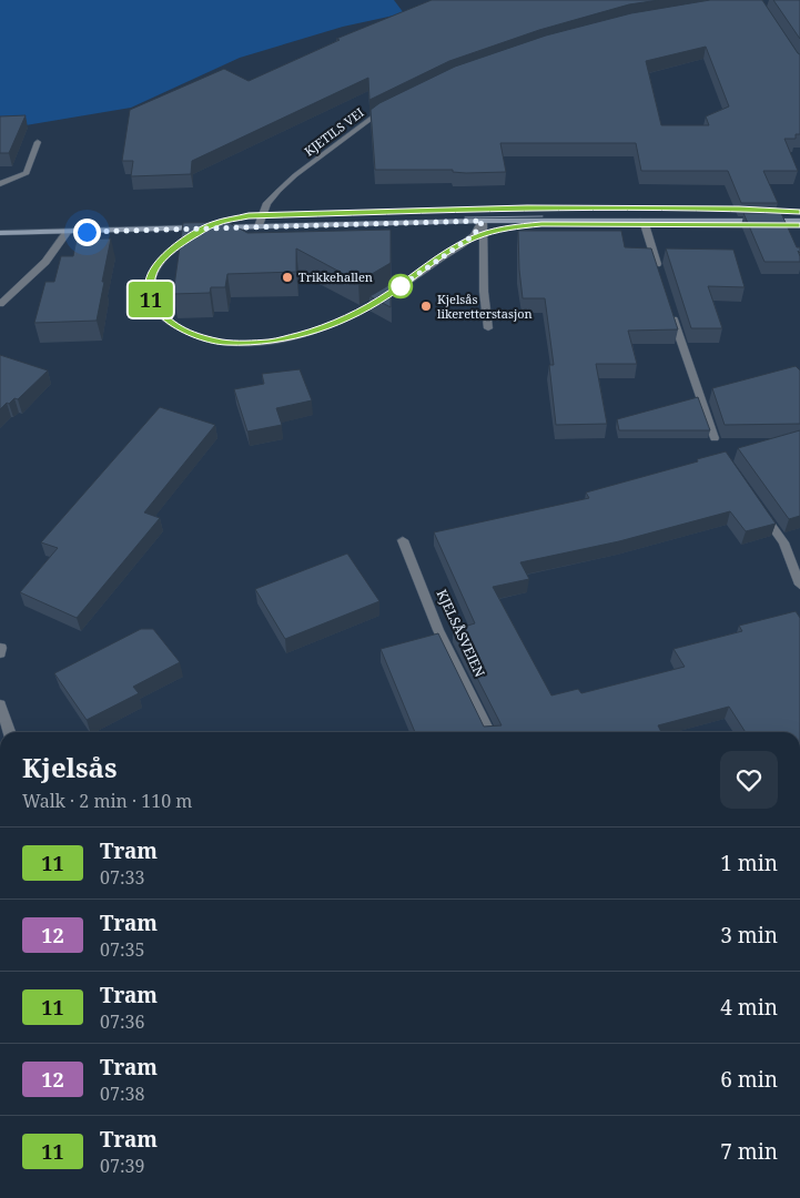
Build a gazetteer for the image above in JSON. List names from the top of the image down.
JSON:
{
  "streets": {
    "street": ["KJETILS VEI", "KJELSÅSVEIEN"]
  },
  "places": ["Trikkehallen", "Kjelsås likeretterstasjon"],
  "lines": ["tram line 11"],
  "page": {
    "on_map": "11",
    "heading": ["Kjelsås", "Walk · 2 min · 110 m"],
    "list": [
      {
        "mark": "11",
        "name": "Tram",
        "note": "07:33",
        "value": "1 min"
      },
      {
        "mark": "12",
        "name": "Tram",
        "note": "07:35",
        "value": "3 min"
      },
      {
        "mark": "11",
        "name": "Tram",
        "note": "07:36",
        "value": "4 min"
      },
      {
        "mark": "12",
        "name": "Tram",
        "note": "07:38",
        "value": "6 min"
      },
      {
        "mark": "11",
        "name": "Tram",
        "note": "07:39",
        "value": "7 min"
      }
    ]
  }
}
